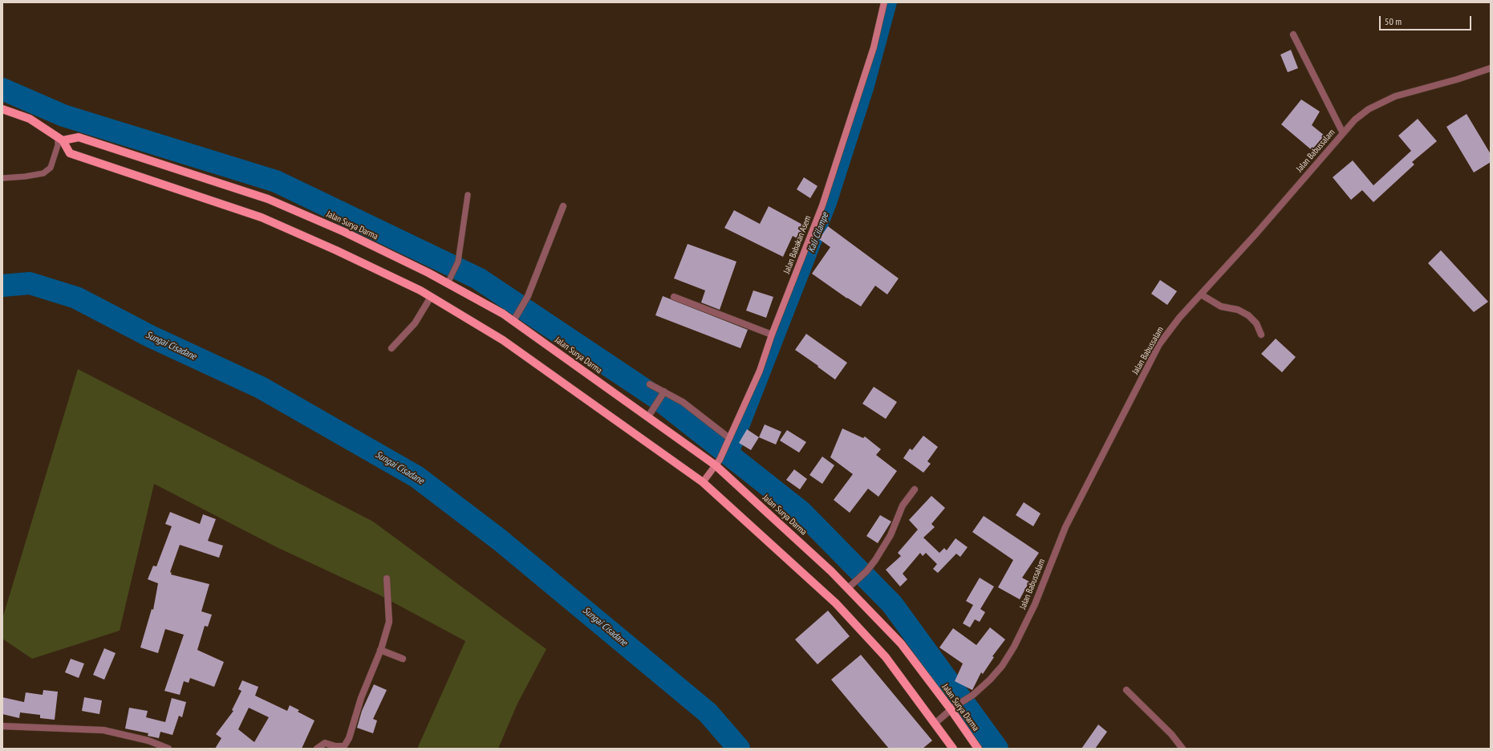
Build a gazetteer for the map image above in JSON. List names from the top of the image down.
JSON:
{
  "streets": {
    "main road": ["Jalan Surya Darma"],
    "street": ["Jalan Babussalam", "Jalan Babakan Asem"]
  },
  "crossings": [
    ["Jalan Babussalam", "Jalan Surya Darma"],
    ["Jalan Surya Darma", "Jalan Babakan Asem"]
  ],
  "water": ["Kali Cilampe", "Sungai Cisadane"],
  "scale_bar": "50 m"
}
